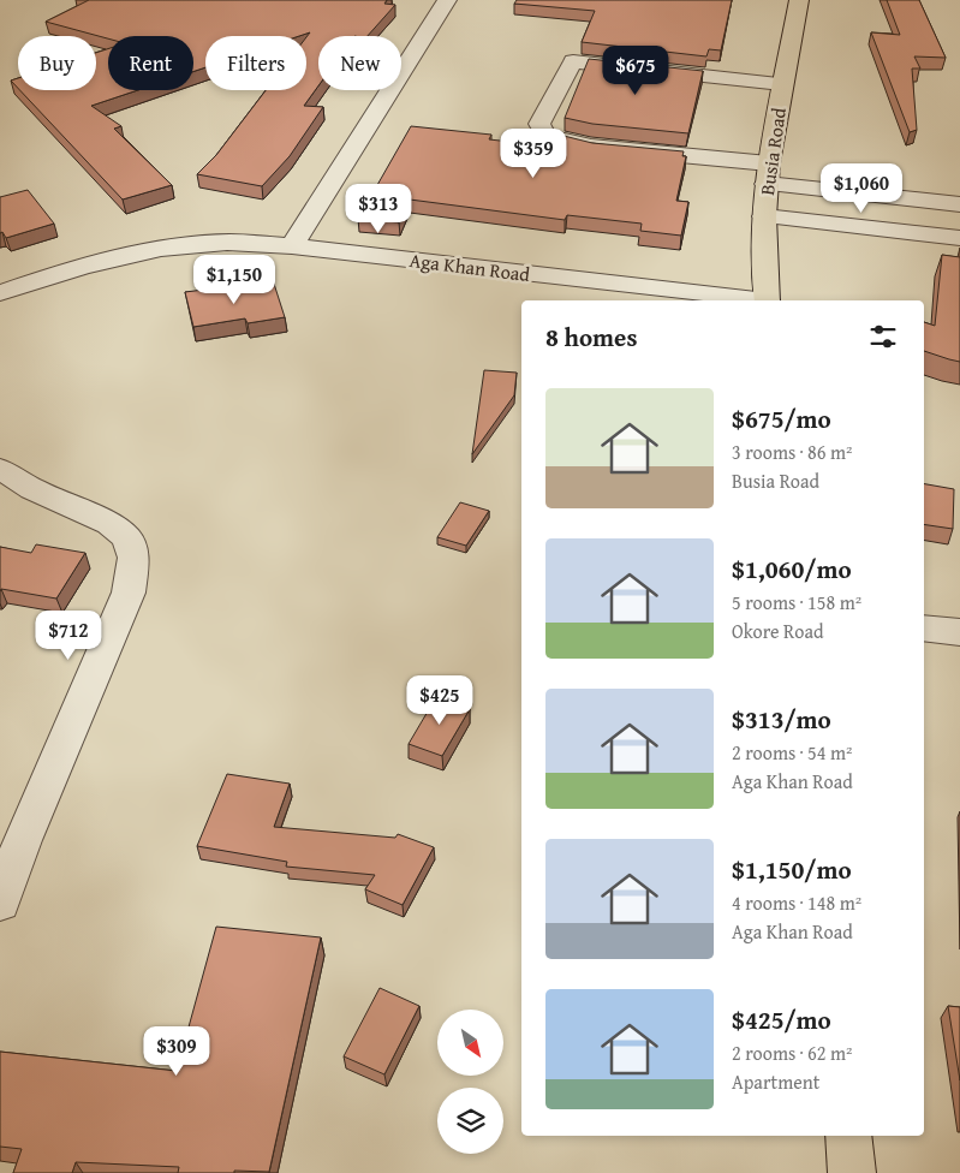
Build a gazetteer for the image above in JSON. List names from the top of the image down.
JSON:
{
  "streets": {
    "main road": ["Busia Road"],
    "street": ["Aga Khan Road"]
  },
  "north": "bottom right",
  "page": {
    "chip": [
      "Buy",
      "Rent",
      "Filters",
      "New"
    ],
    "price": [
      "$675",
      "$359",
      "$1,060",
      "$313",
      "$1,150",
      "$712",
      "$425",
      "$309"
    ],
    "heading": "8 homes",
    "list": [
      {
        "name": "$675/mo",
        "note": "3 rooms · 86 m² · Busia Road"
      },
      {
        "name": "$1,060/mo",
        "note": "5 rooms · 158 m² · Okore Road"
      },
      {
        "name": "$313/mo",
        "note": "2 rooms · 54 m² · Aga Khan Road"
      },
      {
        "name": "$1,150/mo",
        "note": "4 rooms · 148 m² · Aga Khan Road"
      },
      {
        "name": "$425/mo",
        "note": "2 rooms · 62 m² · Apartment"
      }
    ]
  }
}
